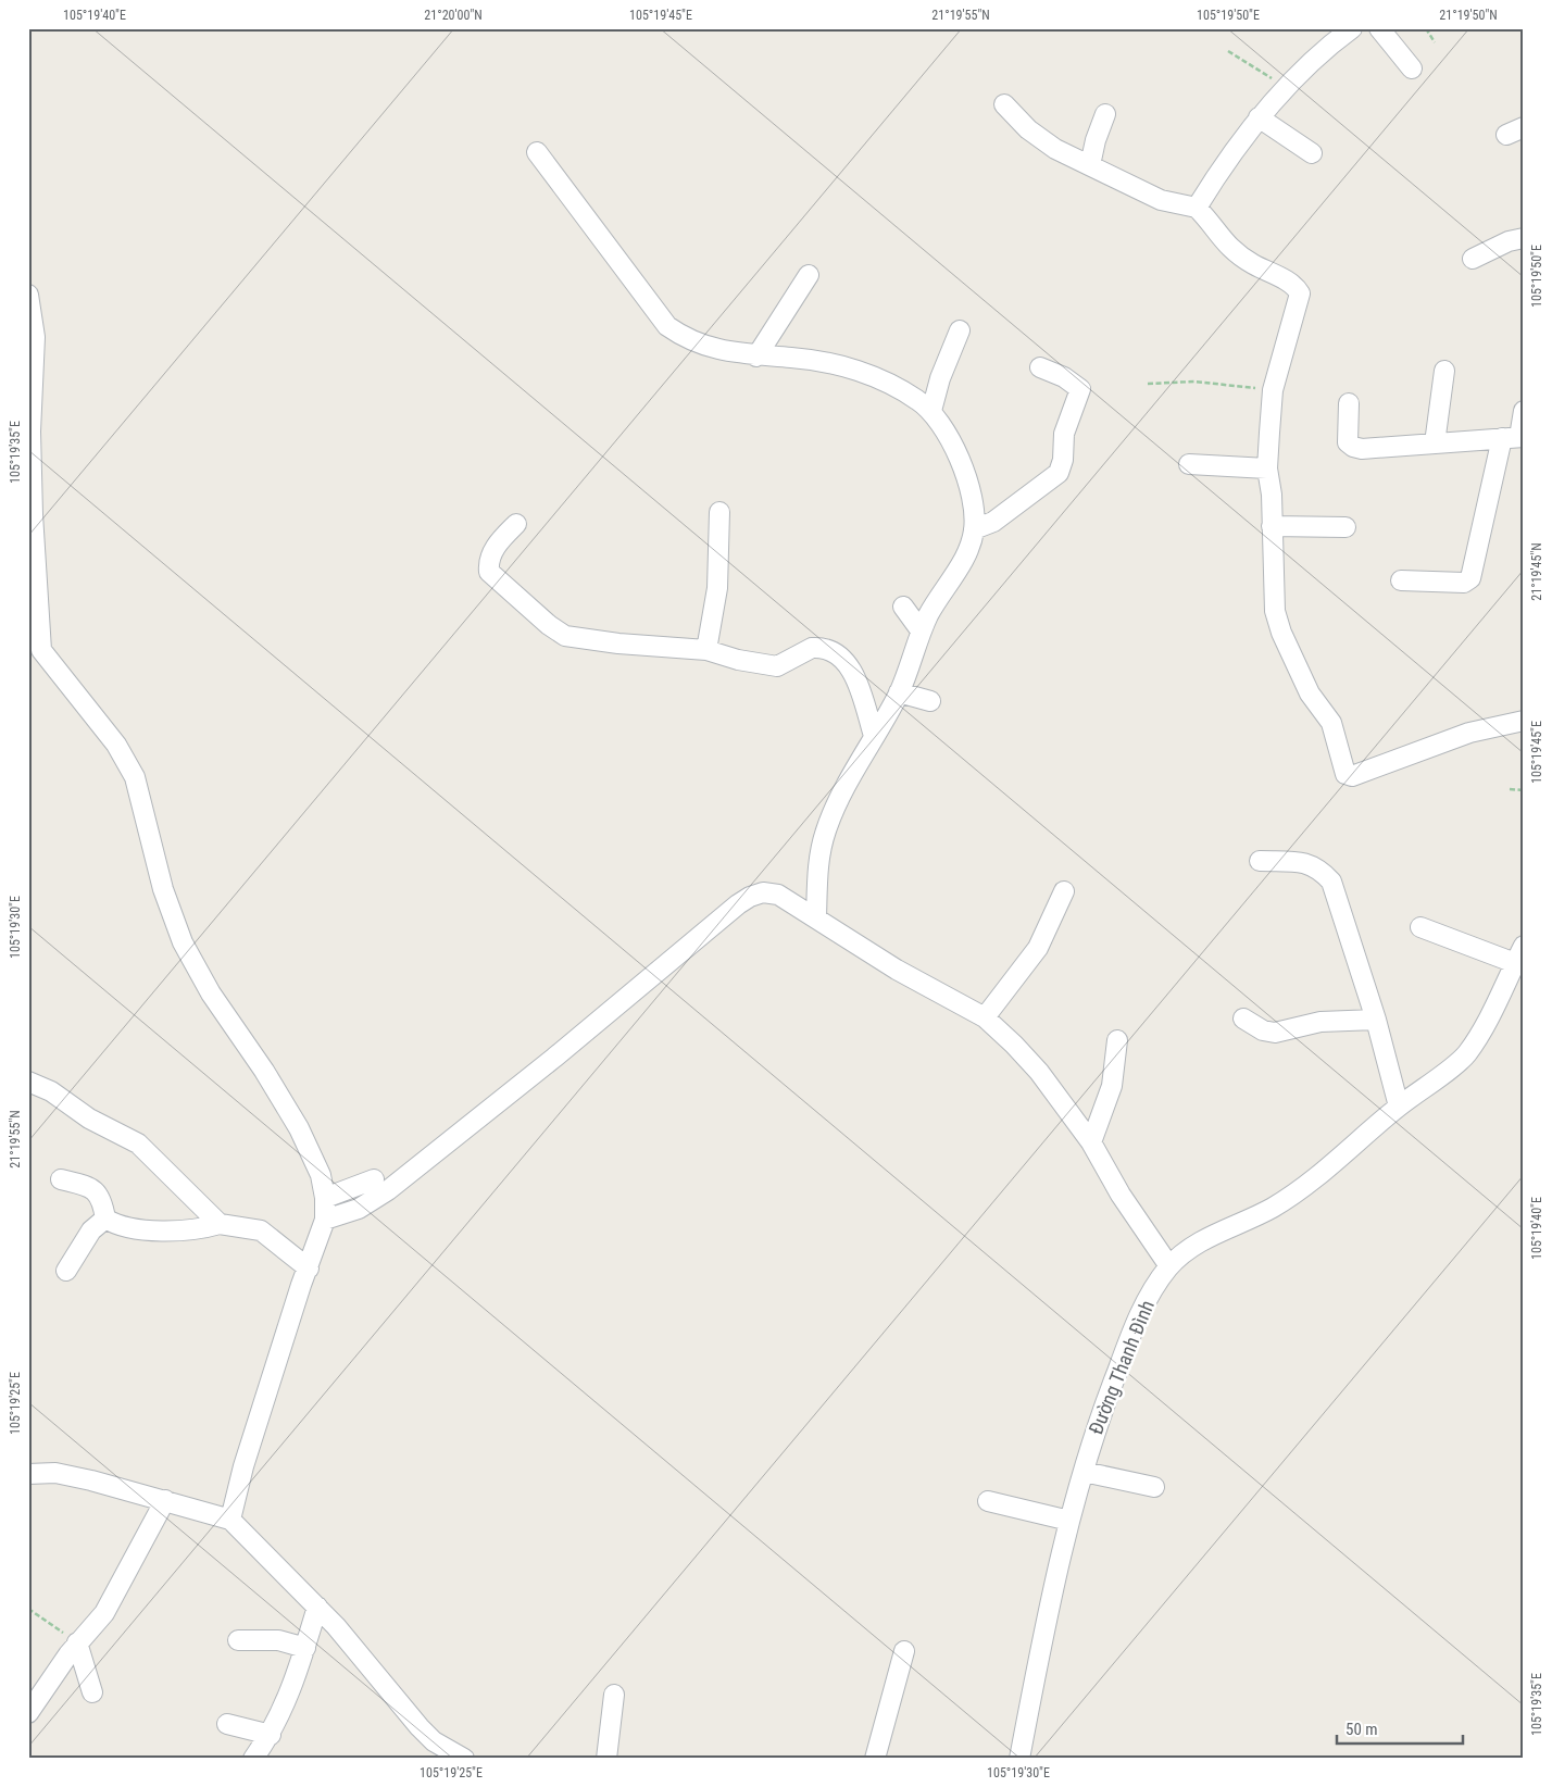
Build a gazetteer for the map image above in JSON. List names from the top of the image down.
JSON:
{
  "streets": {
    "street": ["Đường Thanh Đình"]
  },
  "scale_bar": "50 m",
  "coordinates": [
    "105°19'40\"E",
    "21°20'00\"N",
    "105°19'45\"E",
    "21°19'55\"N",
    "105°19'50\"E",
    "21°19'50\"N",
    "105°19'35\"E",
    "21°19'45\"N",
    "105°19'30\"E",
    "105°19'25\"E"
  ]
}
